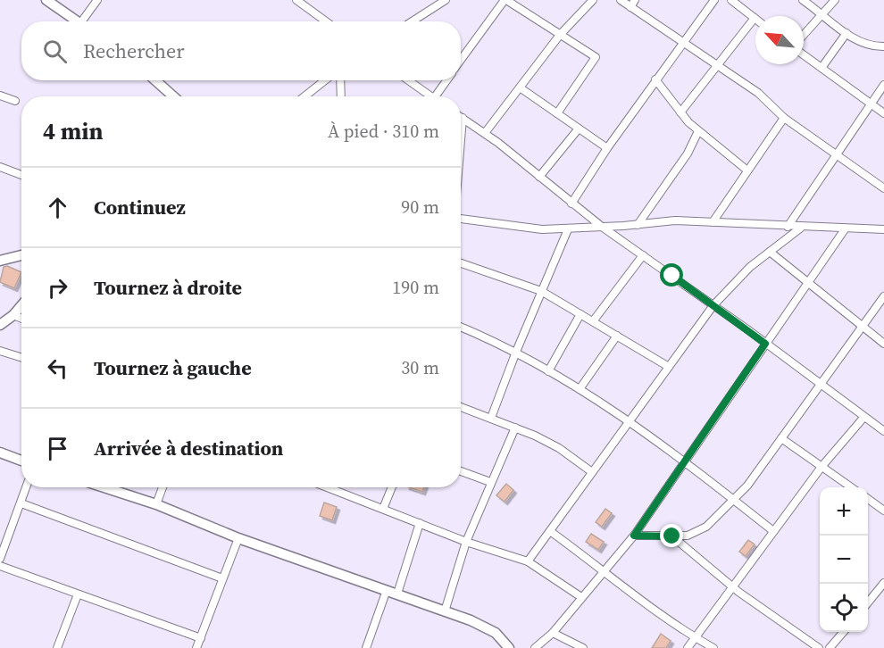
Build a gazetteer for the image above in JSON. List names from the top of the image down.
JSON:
{
  "north": "top left",
  "page": {
    "search": "Rechercher",
    "heading": ["4 min", "À pied · 310 m"],
    "list": [
      ["Continuez", "90 m"],
      ["Tournez à droite", "190 m"],
      ["Tournez à gauche", "30 m"],
      "Arrivée à destination"
    ],
    "map_buttons": ["+", "−"]
  }
}
